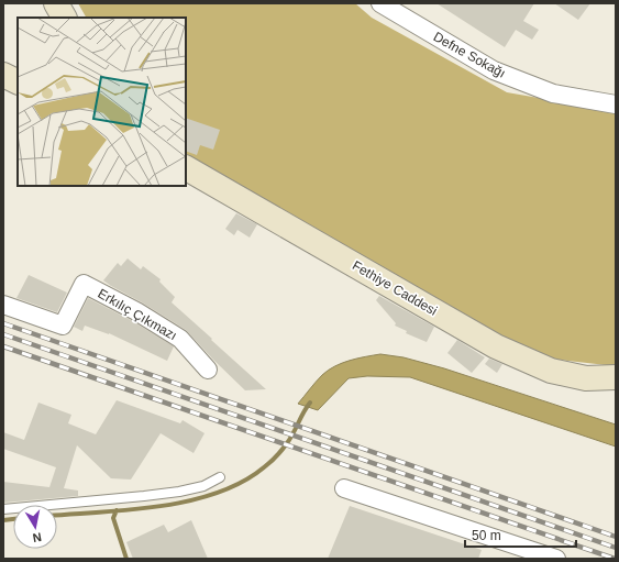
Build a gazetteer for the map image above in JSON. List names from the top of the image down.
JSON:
{
  "streets": {
    "street": ["Defne Sokağı", "Fethiye Caddesi", "Erkılıç Çıkmazı"]
  },
  "scale_bar": "50 m",
  "north": "bottom"
}
